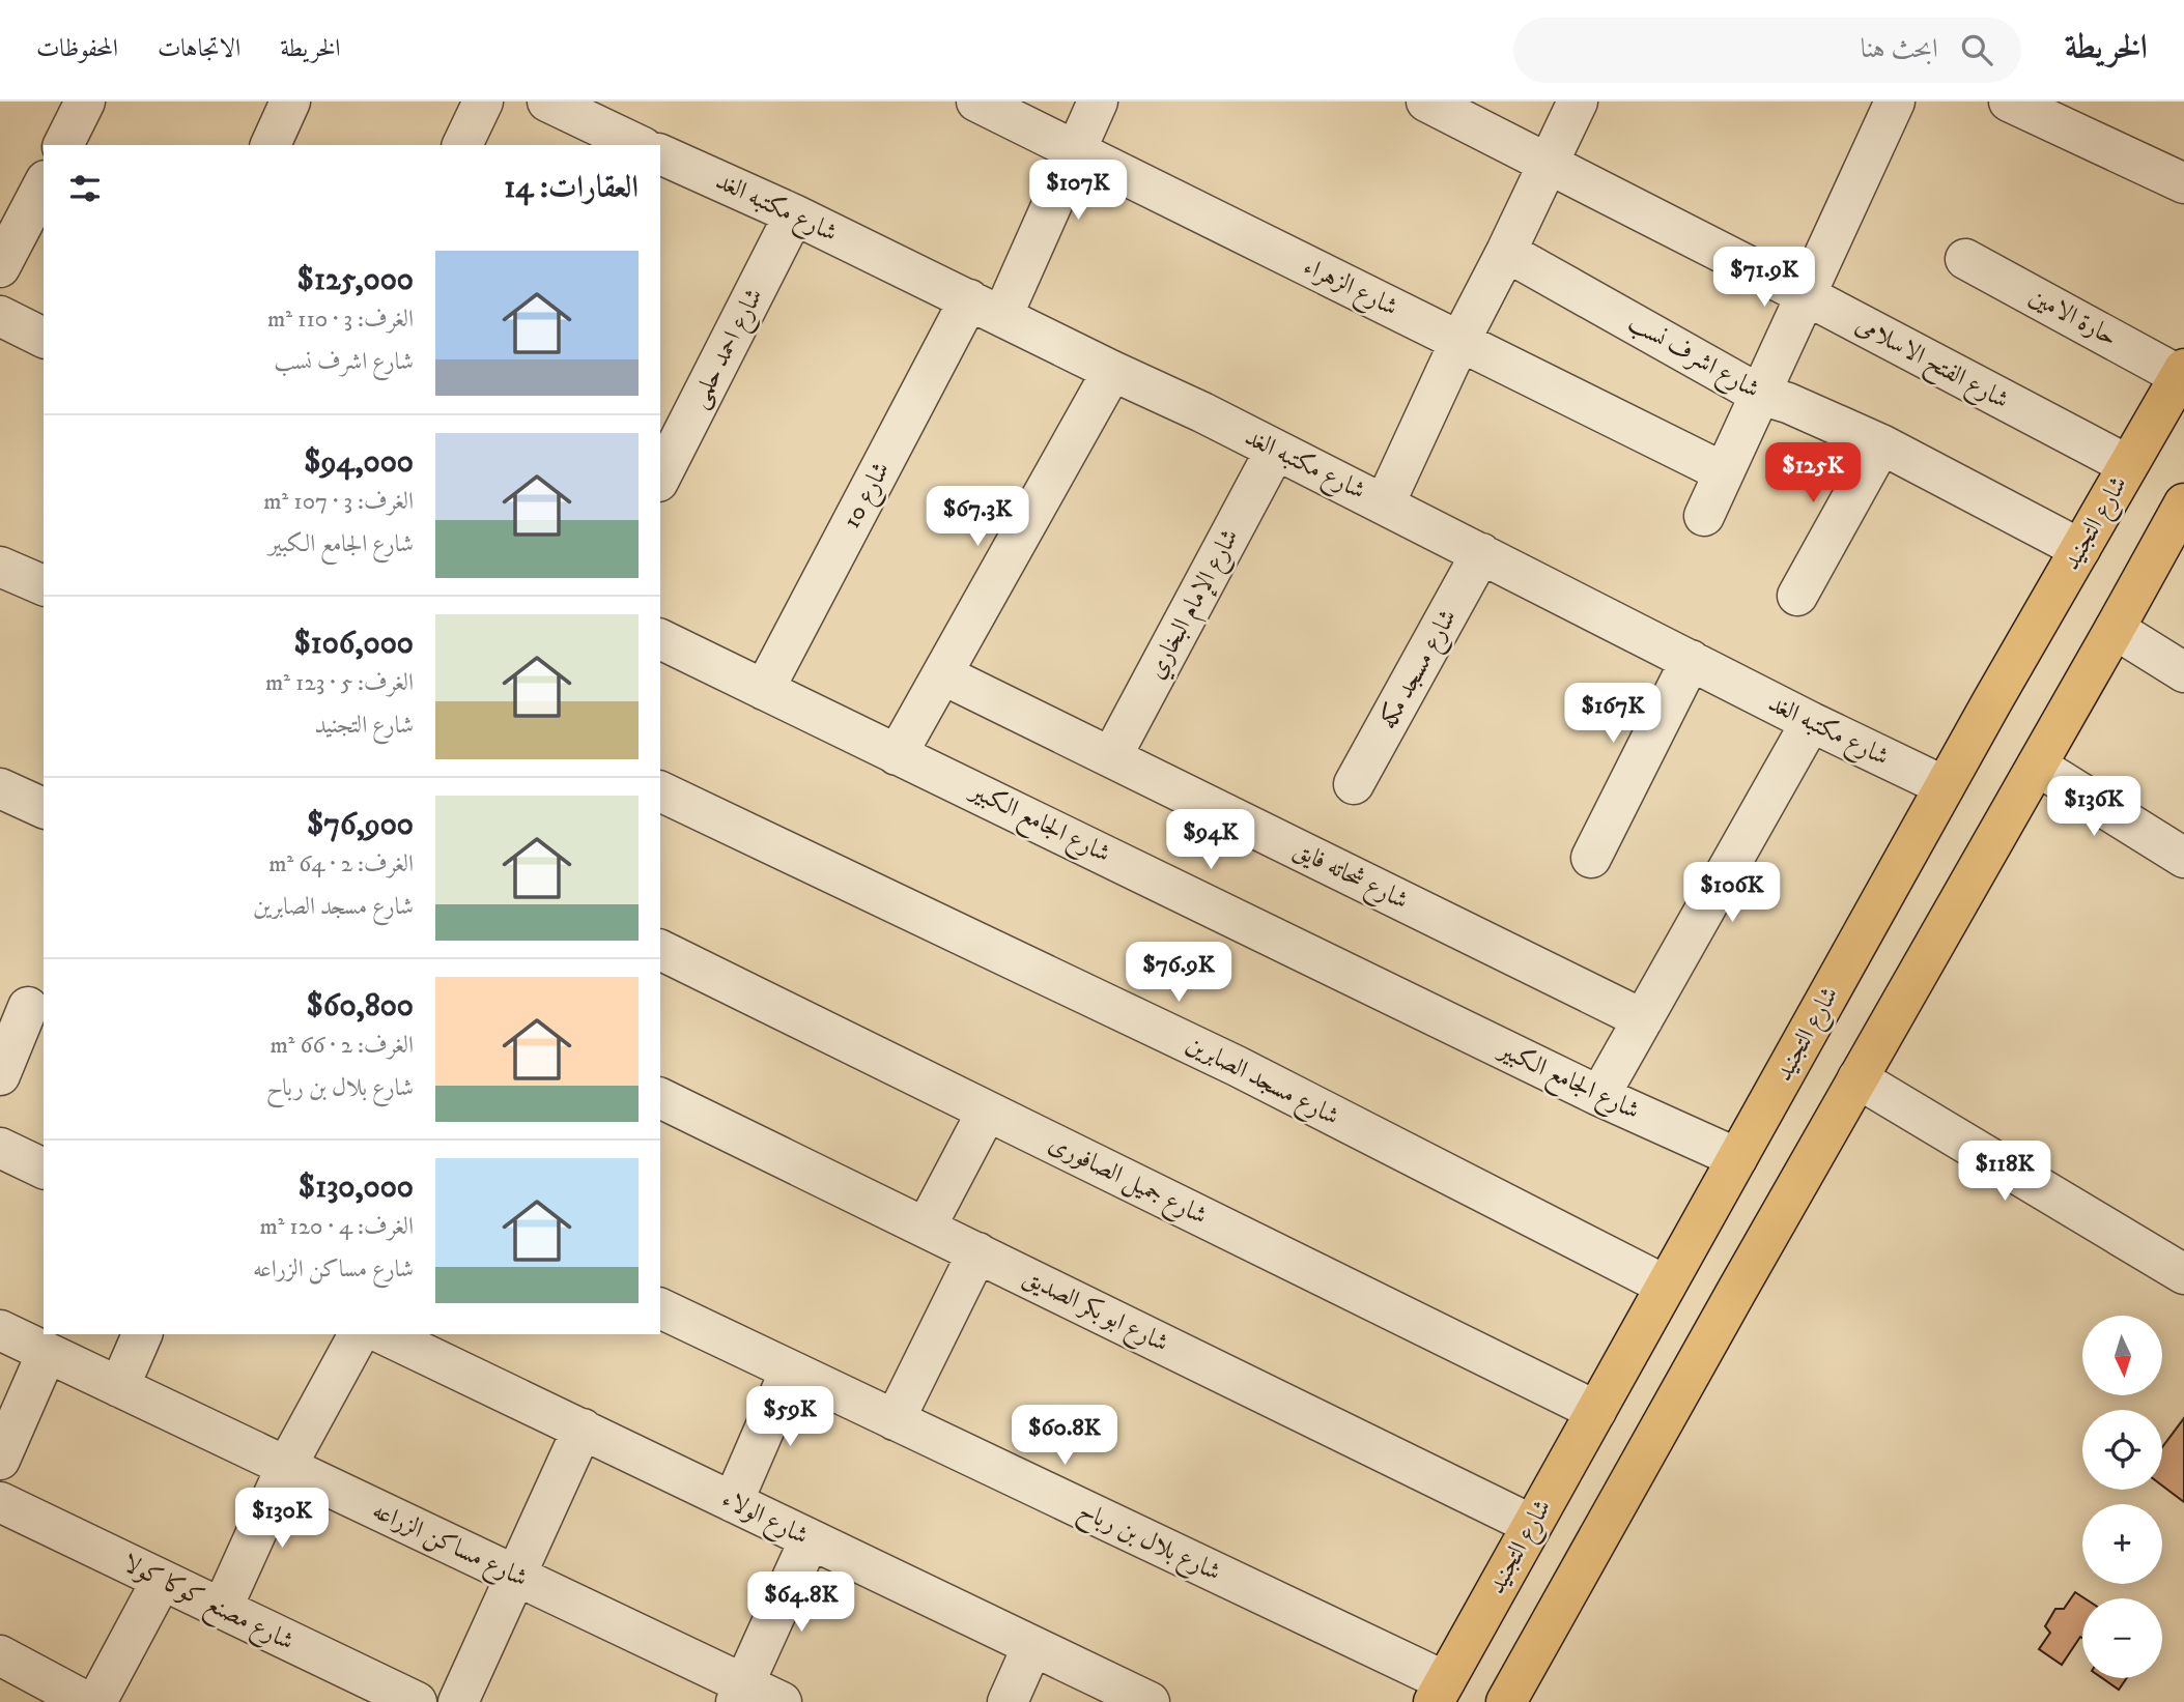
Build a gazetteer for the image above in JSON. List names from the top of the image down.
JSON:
{
  "streets": {
    "highway": ["شارع التجنيد"],
    "street": [
      "شارع مكتبه الغد",
      "شارع الزهراء",
      "حارة الامين",
      "شارع احمد حلمى",
      "شارع اشرف نسب",
      "شارع الفتح الاسلامى",
      "شارع 10",
      "شارع الإمام البخاري",
      "شارع مسجد مكه",
      "شارع الجامع الكبير",
      "شارع شحاته فايق",
      "شارع مسجد الصابرين",
      "شارع جميل الصافورى",
      "شارع ابو بكر الصديق",
      "شارع الولاء",
      "شارع بلال بن رباح",
      "شارع مساكن الزراعه",
      "شارع مصنع كوكا كولا"
    ]
  },
  "crossings": [
    ["شارع مكتبه الغد", "شارع احمد حلمى"],
    ["شارع مكتبه الغد", "شارع 10"],
    ["شارع مكتبه الغد", "شارع التجنيد"],
    ["شارع مكتبه الغد", "شارع الإمام البخاري"],
    ["شارع مكتبه الغد", "شارع مسجد مكه"],
    ["شارع الزهراء", "شارع 10"],
    ["حارة الامين", "شارع التجنيد"],
    ["شارع اشرف نسب", "شارع التجنيد"],
    ["شارع الفتح الاسلامى", "شارع التجنيد"],
    ["شارع 10", "شارع الجامع الكبير"],
    ["شارع التجنيد", "شارع الجامع الكبير"],
    ["شارع التجنيد", "شارع مسجد الصابرين"],
    ["شارع التجنيد", "شارع جميل الصافورى"],
    ["شارع التجنيد", "شارع ابو بكر الصديق"],
    ["شارع التجنيد", "شارع بلال بن رباح"],
    ["شارع الإمام البخاري", "شارع شحاته فايق"]
  ],
  "north": "bottom",
  "page": {
    "header": "الخريطة",
    "search": "ابحث هنا",
    "nav": ["الخريطة", "الاتجاهات", "المحفوظات"],
    "heading": "العقارات: 14",
    "price": [
      "$107K",
      "$71.9K",
      "$125K",
      "$67.3K",
      "$167K",
      "$136K",
      "$94K",
      "$106K",
      "$76.9K",
      "$118K",
      "$59K",
      "$60.8K",
      "$130K",
      "$64.8K"
    ],
    "list": [
      {
        "name": "$125,000",
        "note": "الغرف: 3 · 110 m² · شارع اشرف نسب"
      },
      {
        "name": "$94,000",
        "note": "الغرف: 3 · 107 m² · شارع الجامع الكبير"
      },
      {
        "name": "$106,000",
        "note": "الغرف: 5 · 123 m² · شارع التجنيد"
      },
      {
        "name": "$76,900",
        "note": "الغرف: 2 · 64 m² · شارع مسجد الصابرين"
      },
      {
        "name": "$60,800",
        "note": "الغرف: 2 · 66 m² · شارع بلال بن رباح"
      },
      {
        "name": "$130,000",
        "note": "الغرف: 4 · 120 m² · شارع مساكن الزراعه"
      }
    ],
    "map_buttons": ["+", "−"]
  }
}
